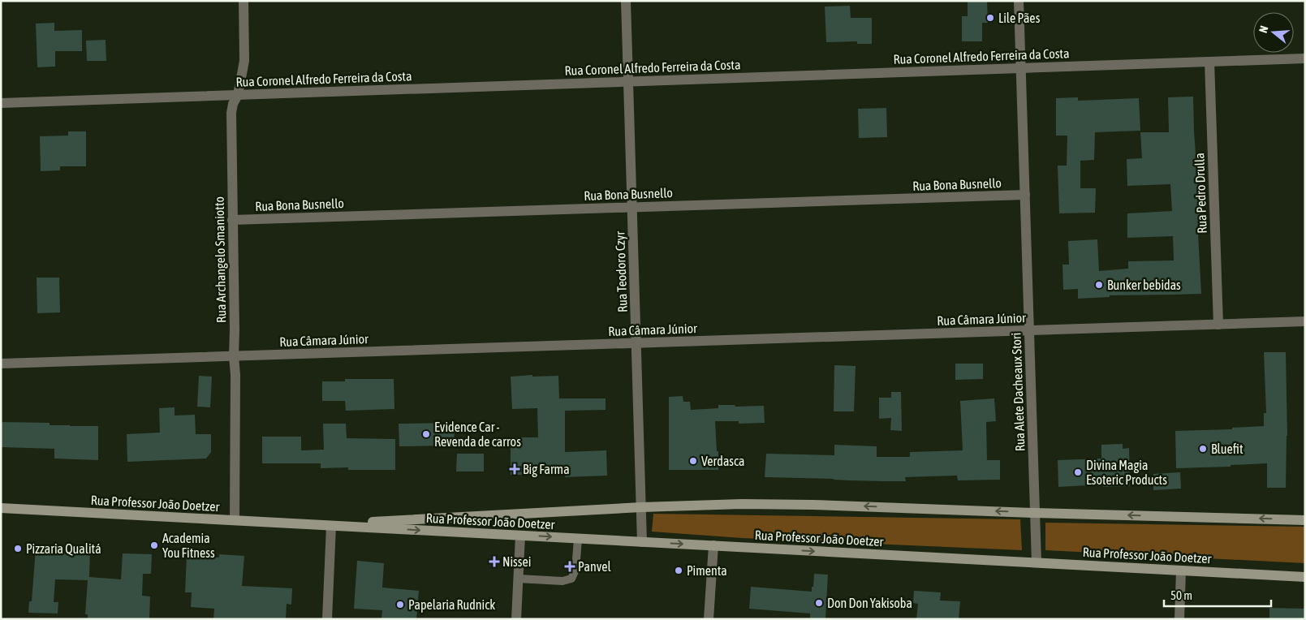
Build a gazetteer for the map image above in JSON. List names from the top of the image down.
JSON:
{
  "streets": {
    "main road": ["Rua Professor João Doetzer"],
    "street": [
      "Rua Coronel Alfredo Ferreira da Costa",
      "Rua Bona Busnello",
      "Rua Pedro Drulla",
      "Rua Archangelo Smaniotto",
      "Rua Teodoro Czyr",
      "Rua Câmara Júnior",
      "Rua Alete Dacheaux Stori"
    ]
  },
  "crossings": [
    ["Rua Coronel Alfredo Ferreira da Costa", "Rua Pedro Drulla"],
    ["Rua Coronel Alfredo Ferreira da Costa", "Rua Archangelo Smaniotto"],
    ["Rua Coronel Alfredo Ferreira da Costa", "Rua Teodoro Czyr"],
    ["Rua Coronel Alfredo Ferreira da Costa", "Rua Alete Dacheaux Stori"],
    ["Rua Bona Busnello", "Rua Archangelo Smaniotto"],
    ["Rua Bona Busnello", "Rua Teodoro Czyr"],
    ["Rua Bona Busnello", "Rua Alete Dacheaux Stori"],
    ["Rua Pedro Drulla", "Rua Câmara Júnior"],
    ["Rua Archangelo Smaniotto", "Rua Câmara Júnior"],
    ["Rua Archangelo Smaniotto", "Rua Professor João Doetzer"],
    ["Rua Teodoro Czyr", "Rua Câmara Júnior"],
    ["Rua Teodoro Czyr", "Rua Professor João Doetzer"],
    ["Rua Câmara Júnior", "Rua Alete Dacheaux Stori"],
    ["Rua Alete Dacheaux Stori", "Rua Professor João Doetzer"]
  ],
  "places": {
    "other": [
      "Lile Pães",
      "Bunker bebidas",
      "Evidence Car - Revenda de carros",
      "Bluefit",
      "Verdasca",
      "Divina Magia Esoteric Products",
      "Academia You Fitness",
      "Pizzaria Qualitá",
      "Pimenta",
      "Don Don Yakisoba",
      "Papelaria Rudnick"
    ],
    "health": ["Big Farma", "Nissei", "Panvel"]
  },
  "scale_bar": "50 m",
  "north": "left"
}
